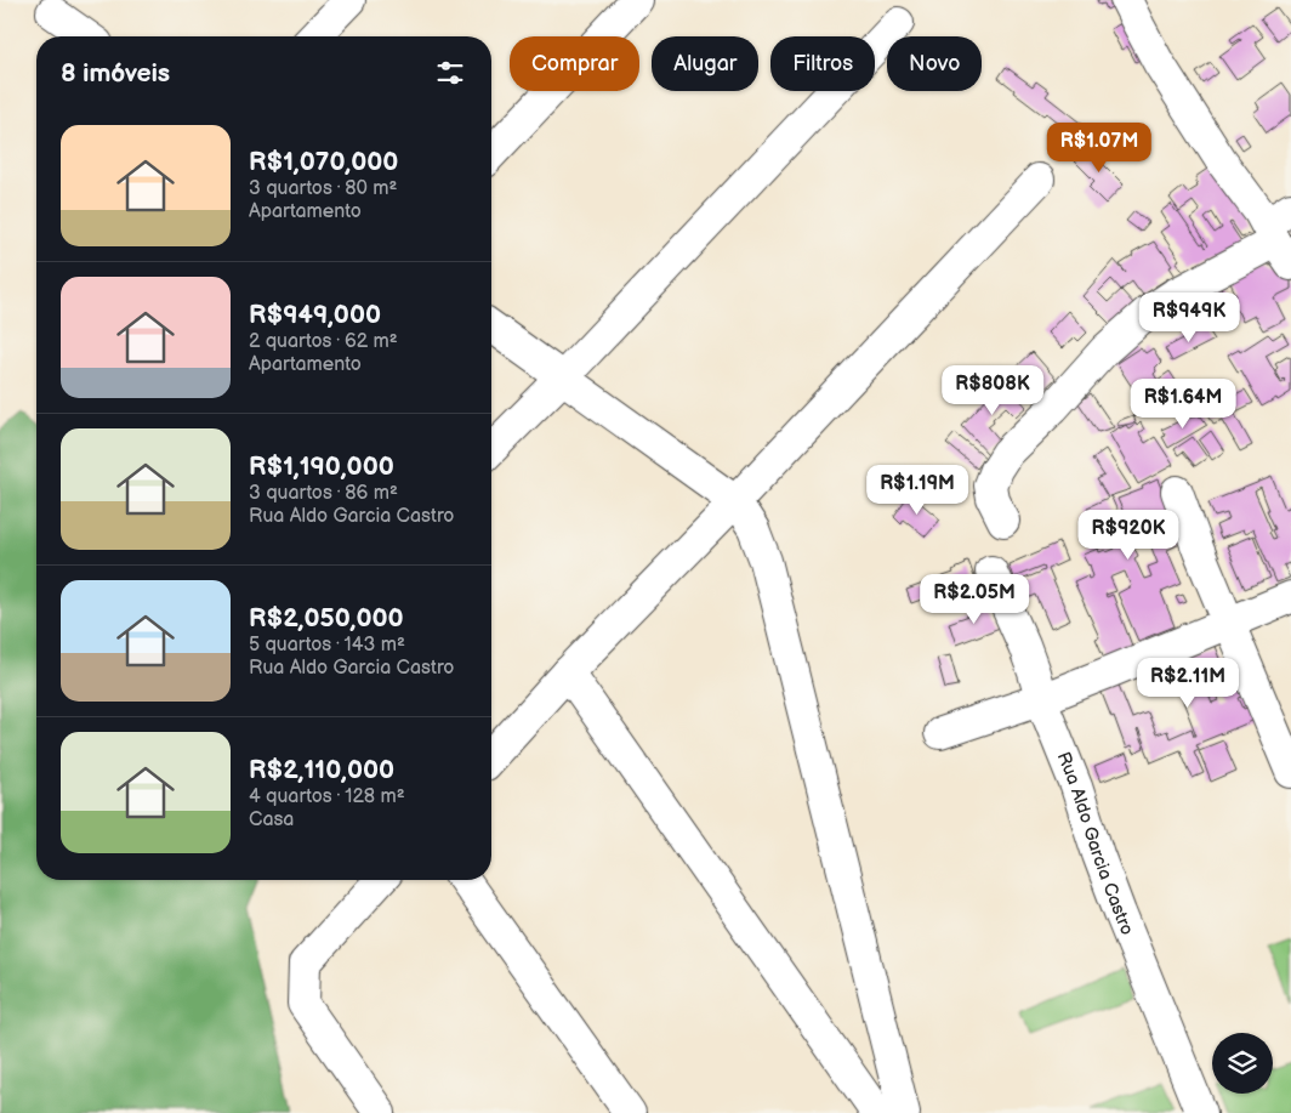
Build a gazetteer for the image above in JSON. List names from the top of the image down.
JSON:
{
  "streets": {
    "street": ["Rua Aldo Garcia Castro"]
  },
  "page": {
    "chip": [
      "Comprar",
      "Alugar",
      "Filtros",
      "Novo"
    ],
    "heading": "8 imóveis",
    "list": [
      {
        "name": "R$1,070,000",
        "note": "3 quartos · 80 m² · Apartamento"
      },
      {
        "name": "R$949,000",
        "note": "2 quartos · 62 m² · Apartamento"
      },
      {
        "name": "R$1,190,000",
        "note": "3 quartos · 86 m² · Rua Aldo Garcia Castro"
      },
      {
        "name": "R$2,050,000",
        "note": "5 quartos · 143 m² · Rua Aldo Garcia Castro"
      },
      {
        "name": "R$2,110,000",
        "note": "4 quartos · 128 m² · Casa"
      }
    ],
    "price": [
      "R$1.07M",
      "R$949K",
      "R$808K",
      "R$1.64M",
      "R$1.19M",
      "R$920K",
      "R$2.05M",
      "R$2.11M"
    ]
  }
}
